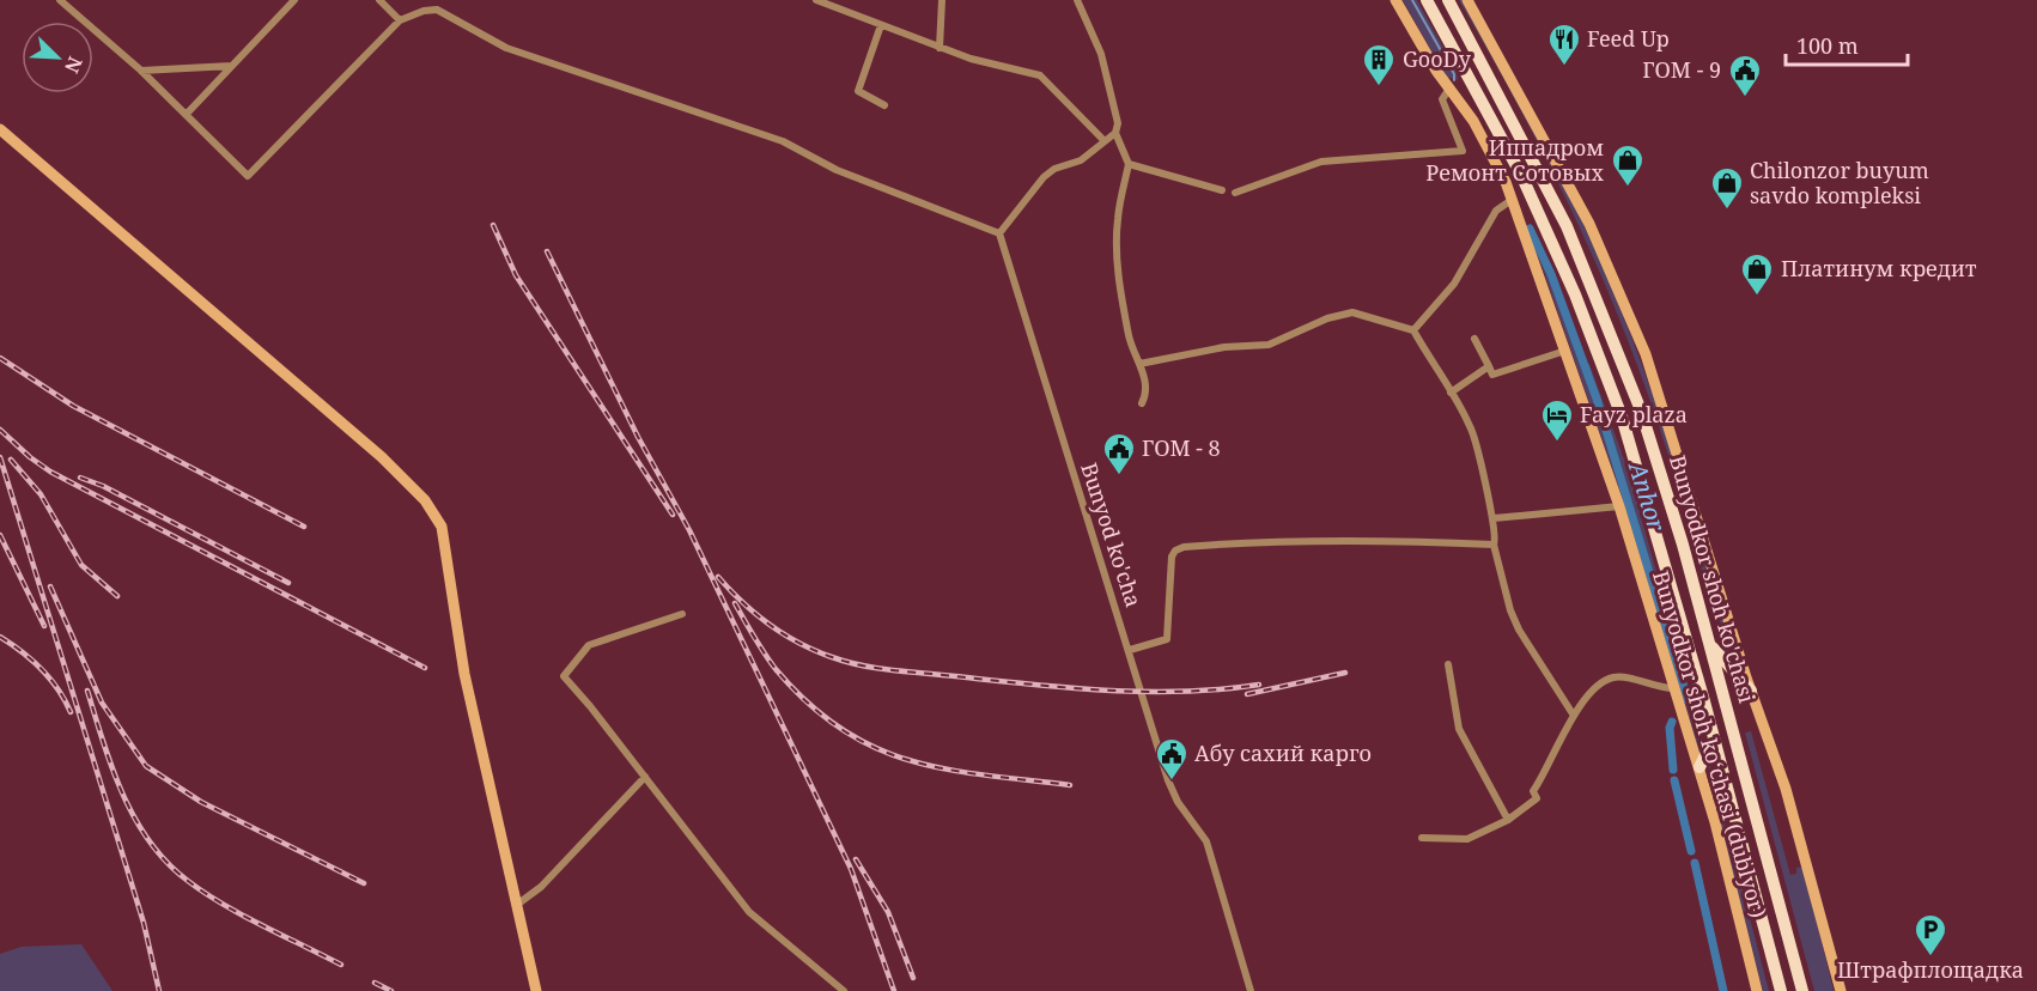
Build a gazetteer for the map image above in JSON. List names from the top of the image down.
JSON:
{
  "streets": {
    "main road": ["Bunyodkor shoh ko'chasi"],
    "street": ["Bunyod ko'cha", "Bunyodkor shoh koʻchasi (dublyor)"]
  },
  "water": ["Anhor"],
  "places": {
    "restaurant": ["Feed Up"],
    "building": ["GooDy"],
    "public building": ["ГОМ - 9", "ГОМ - 8", "Абу сахий карго"],
    "shop": ["Иппадром Ремонт Сотовых", "Chilonzor buyum savdo kompleksi", "Платинум кредит"],
    "hotel": ["Fayz plaza"],
    "parking": ["Штрафплощадка"]
  },
  "scale_bar": "100 m",
  "north": "bottom right"
}
